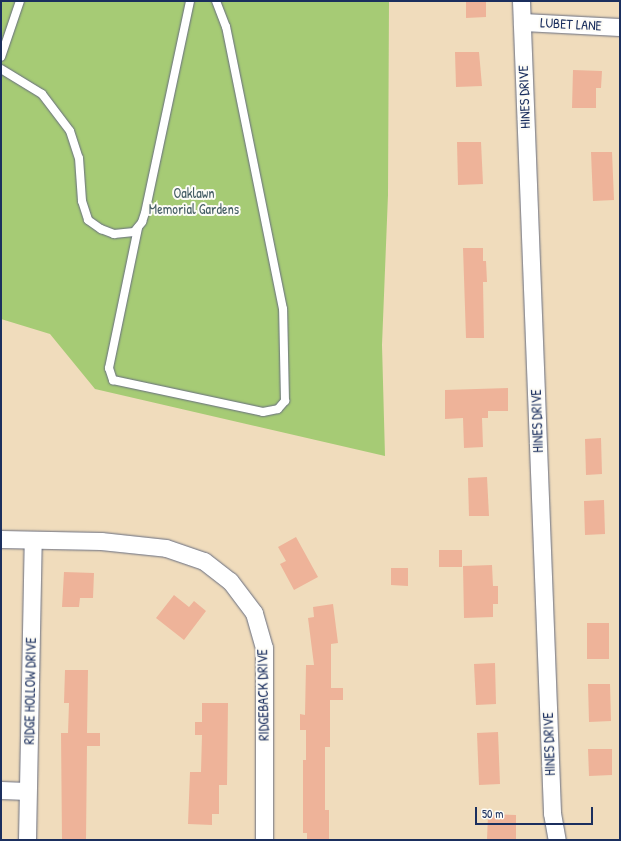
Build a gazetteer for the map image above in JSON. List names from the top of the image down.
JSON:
{
  "streets": {
    "street": [
      "LUBET LANE",
      "HINES DRIVE",
      "RIDGE HOLLOW DRIVE",
      "RIDGEBACK DRIVE"
    ]
  },
  "crossings": [
    ["LUBET LANE", "HINES DRIVE"],
    ["RIDGE HOLLOW DRIVE", "RIDGEBACK DRIVE"]
  ],
  "parks": ["Oaklawn Memorial Gardens"],
  "scale_bar": "50 m"
}
